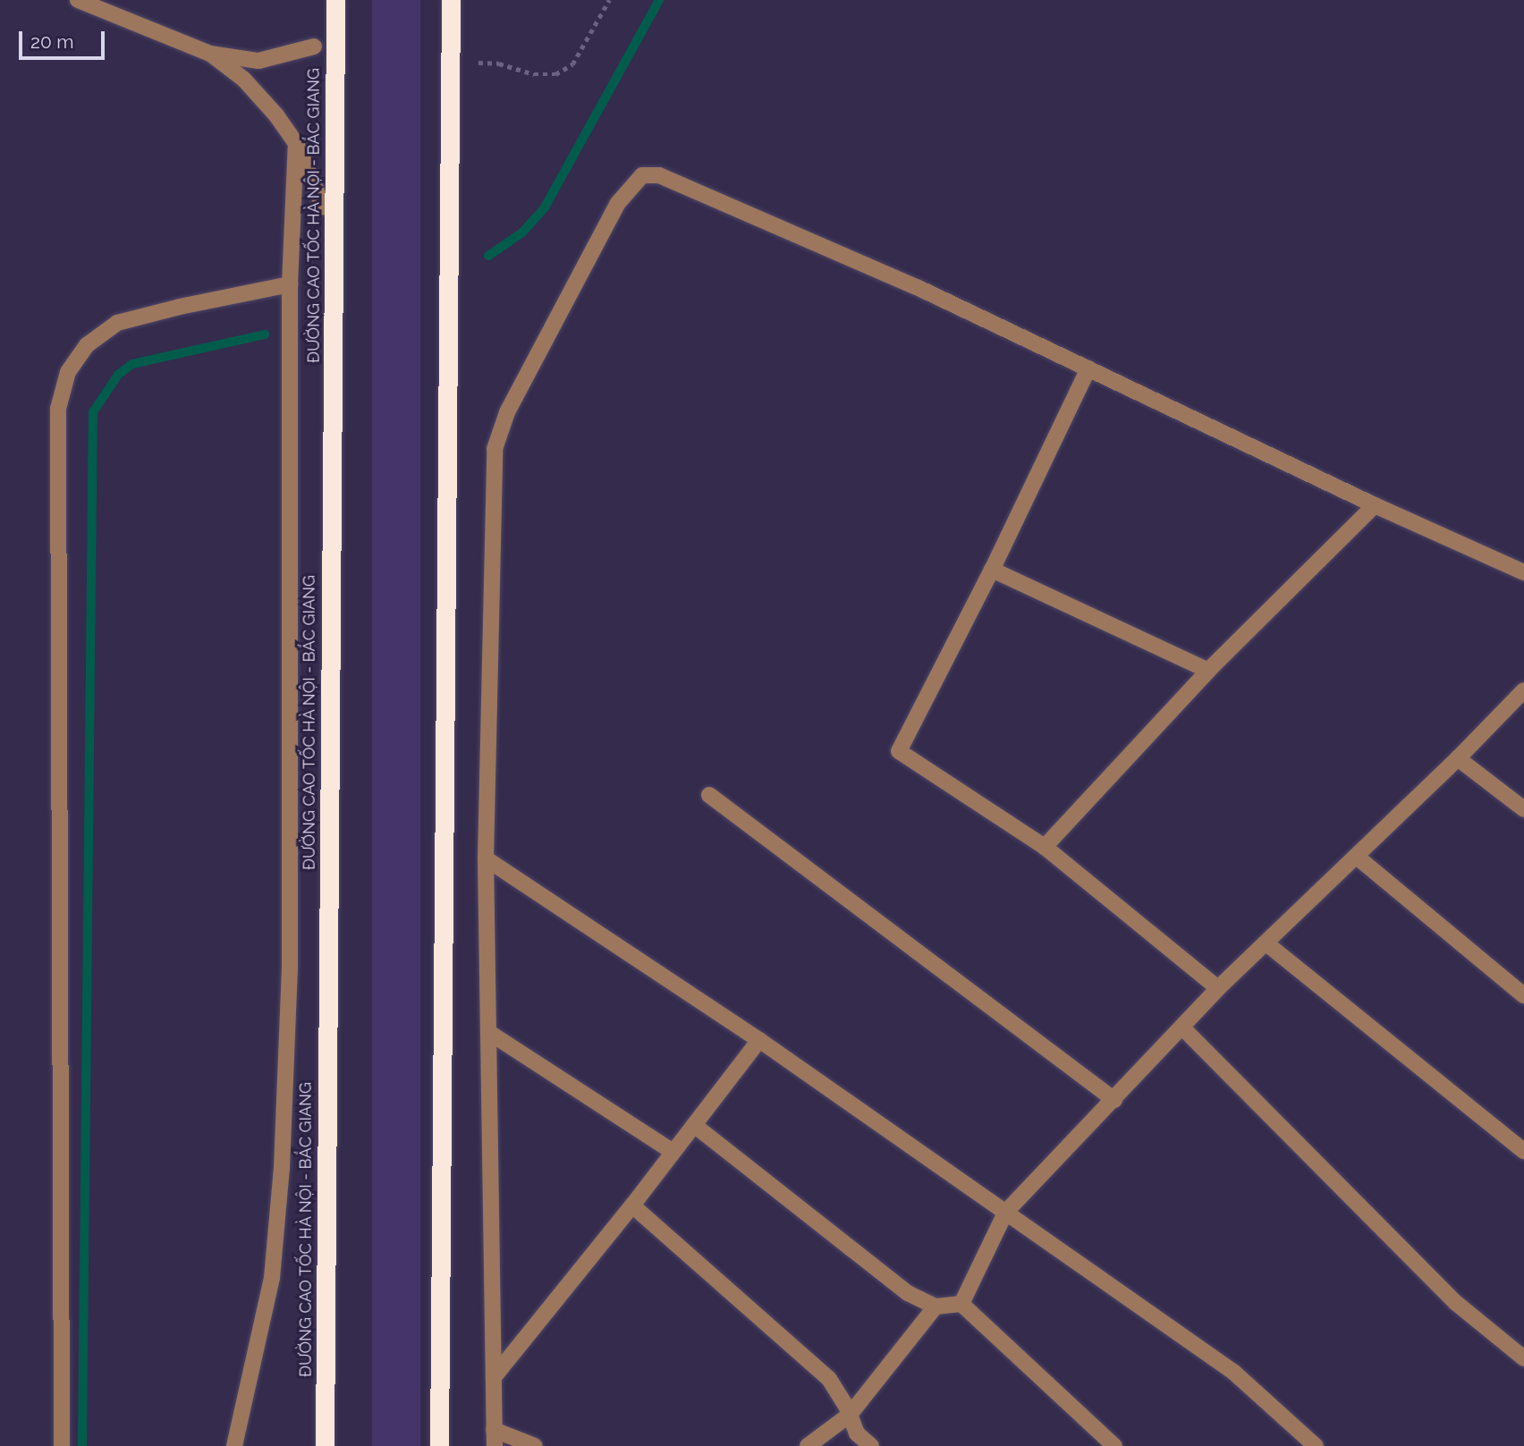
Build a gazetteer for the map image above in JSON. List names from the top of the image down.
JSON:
{
  "streets": {
    "highway": ["ĐƯỜNG CAO TỐC HÀ NỘI - BẮC GIANG"]
  },
  "scale_bar": "20 m"
}
